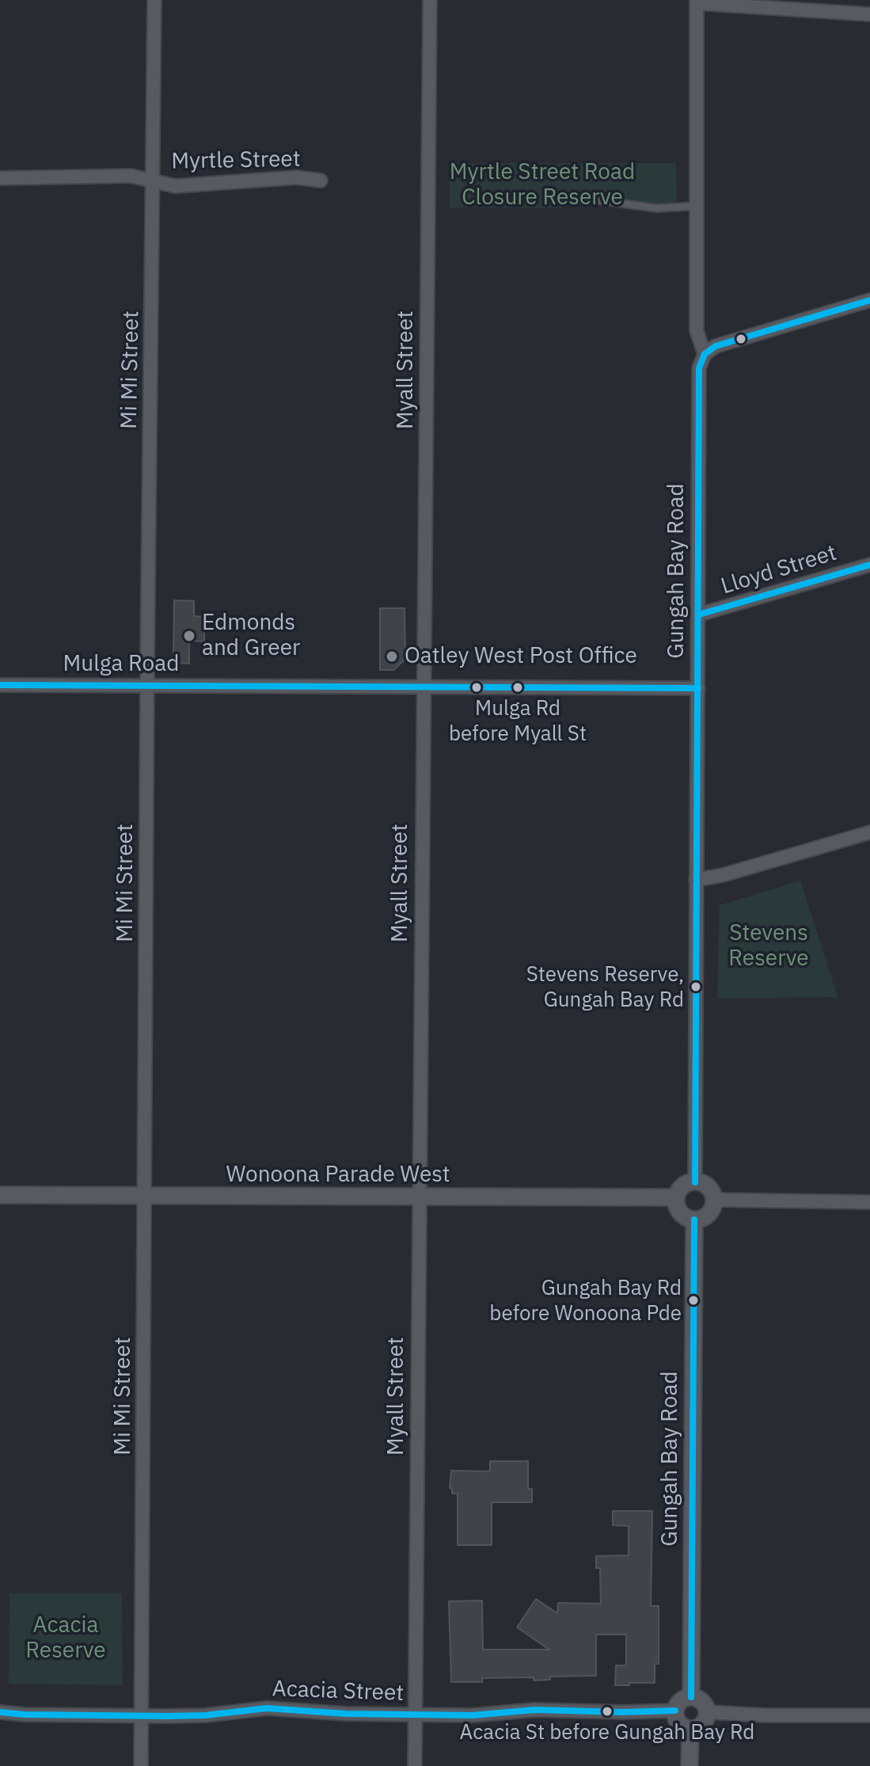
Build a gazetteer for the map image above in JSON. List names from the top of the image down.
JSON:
{
  "streets": {
    "street": [
      "Myrtle Street",
      "Mi Mi Street",
      "Myall Street",
      "Lloyd Street",
      "Gungah Bay Road",
      "Mulga Road",
      "Wonoona Parade West",
      "Acacia Street"
    ]
  },
  "crossings": [
    ["Myrtle Street", "Mi Mi Street"],
    ["Mi Mi Street", "Mulga Road"],
    ["Mi Mi Street", "Wonoona Parade West"],
    ["Mi Mi Street", "Acacia Street"],
    ["Myall Street", "Mulga Road"],
    ["Myall Street", "Wonoona Parade West"],
    ["Myall Street", "Acacia Street"],
    ["Lloyd Street", "Gungah Bay Road"],
    ["Gungah Bay Road", "Mulga Road"],
    ["Gungah Bay Road", "Wonoona Parade West"],
    ["Gungah Bay Road", "Acacia Street"]
  ],
  "parks": ["Myrtle Street Road Closure Reserve", "Stevens Reserve", "Acacia Reserve"],
  "places": [
    "Edmonds and Greer",
    "Oatley West Post Office",
    "Mulga Rd before Myall St",
    "Stevens Reserve, Gungah Bay Rd",
    "Gungah Bay Rd before Wonoona Pde",
    "Acacia St before Gungah Bay Rd"
  ]
}
